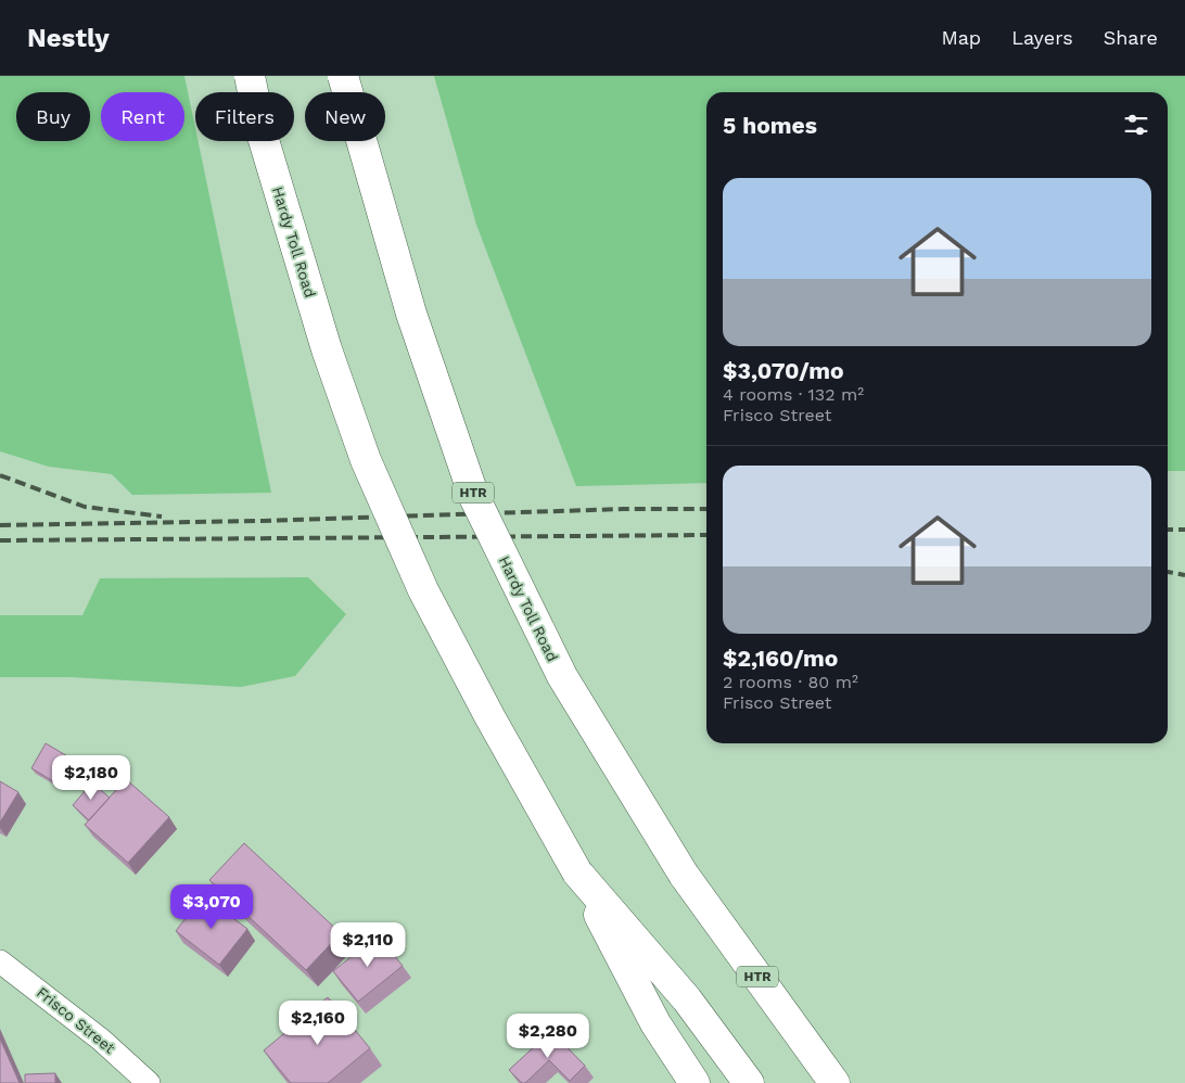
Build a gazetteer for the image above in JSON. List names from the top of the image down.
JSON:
{
  "streets": {
    "highway": ["Hardy Toll Road", "HTR"],
    "street": ["Frisco Street"]
  },
  "page": {
    "header": "Nestly",
    "nav": ["Map", "Layers", "Share"],
    "chip": [
      "Buy",
      "Rent",
      "Filters",
      "New"
    ],
    "heading": "5 homes",
    "list": [
      {
        "name": "$3,070/mo",
        "note": "4 rooms · 132 m² · Frisco Street"
      },
      {
        "name": "$2,160/mo",
        "note": "2 rooms · 80 m² · Frisco Street"
      }
    ],
    "price": [
      "$2,180",
      "$3,070",
      "$2,110",
      "$2,160",
      "$2,280"
    ]
  }
}
